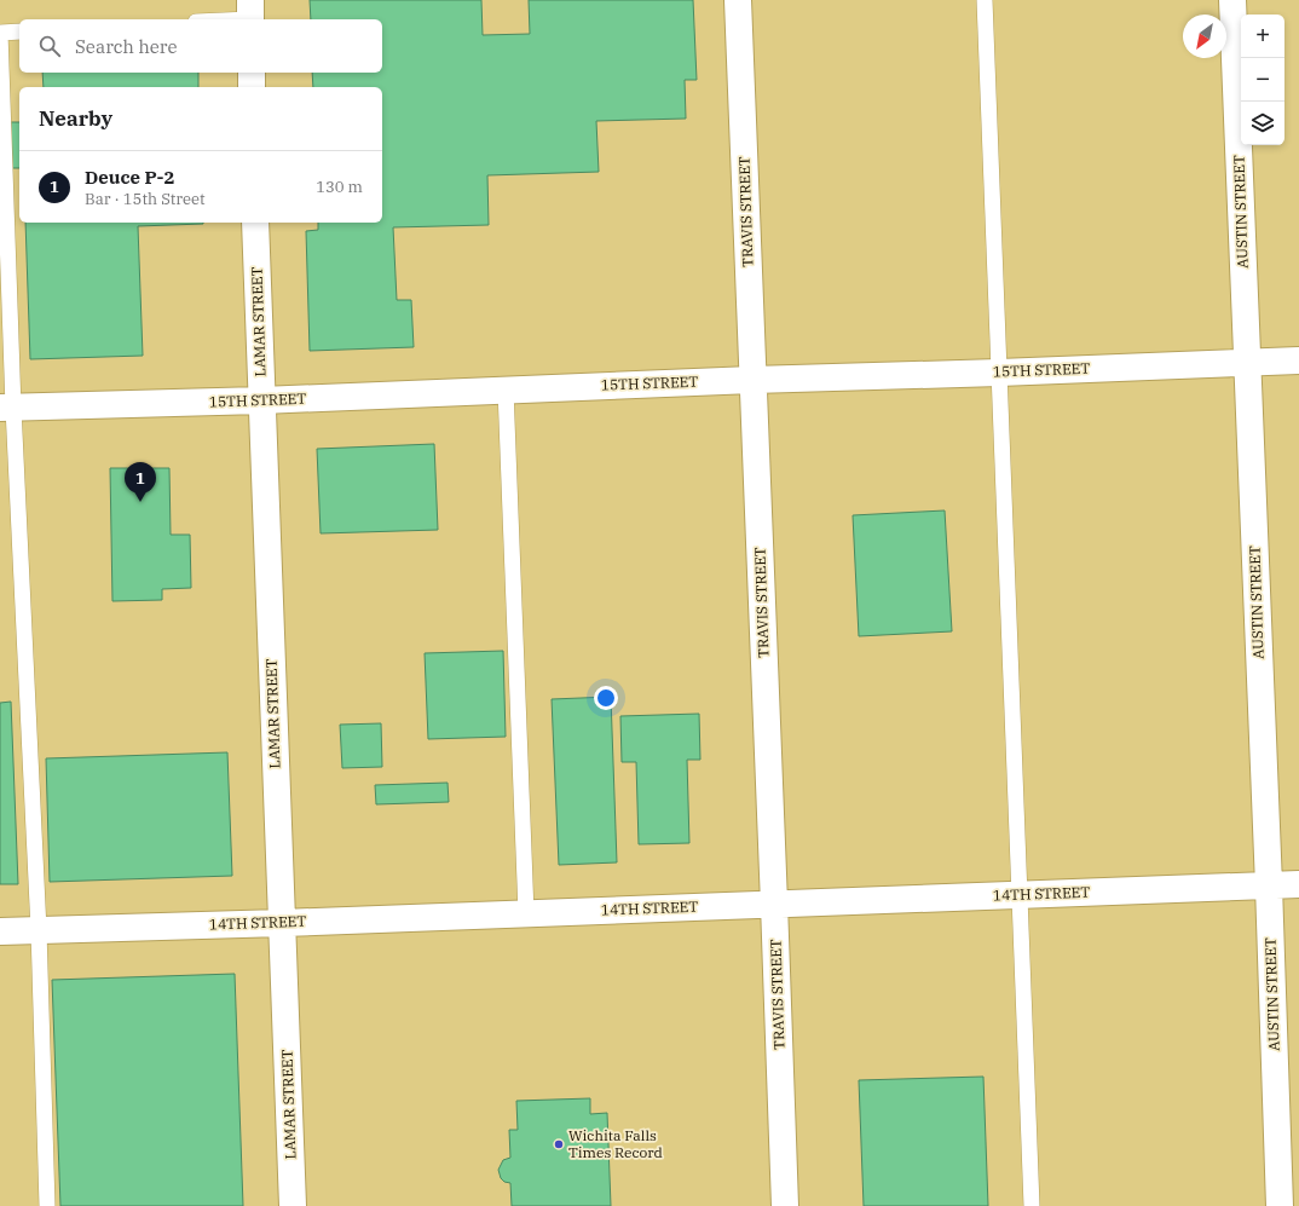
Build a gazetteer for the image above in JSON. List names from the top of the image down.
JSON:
{
  "streets": {
    "street": [
      "TRAVIS STREET",
      "AUSTIN STREET",
      "LAMAR STREET",
      "15TH STREET",
      "14TH STREET"
    ]
  },
  "crossings": [
    ["TRAVIS STREET", "15TH STREET"],
    ["TRAVIS STREET", "14TH STREET"],
    ["AUSTIN STREET", "15TH STREET"],
    ["AUSTIN STREET", "14TH STREET"],
    ["LAMAR STREET", "15TH STREET"],
    ["LAMAR STREET", "14TH STREET"]
  ],
  "places": ["Wichita Falls Times Record"],
  "north": "bottom left",
  "page": {
    "map_buttons": ["+", "−"],
    "search": "Search here",
    "heading": "Nearby",
    "list": [
      {
        "mark": "1",
        "name": "Deuce P-2",
        "note": "Bar · 15th Street",
        "value": "130 m"
      }
    ],
    "pins": "1"
  }
}
